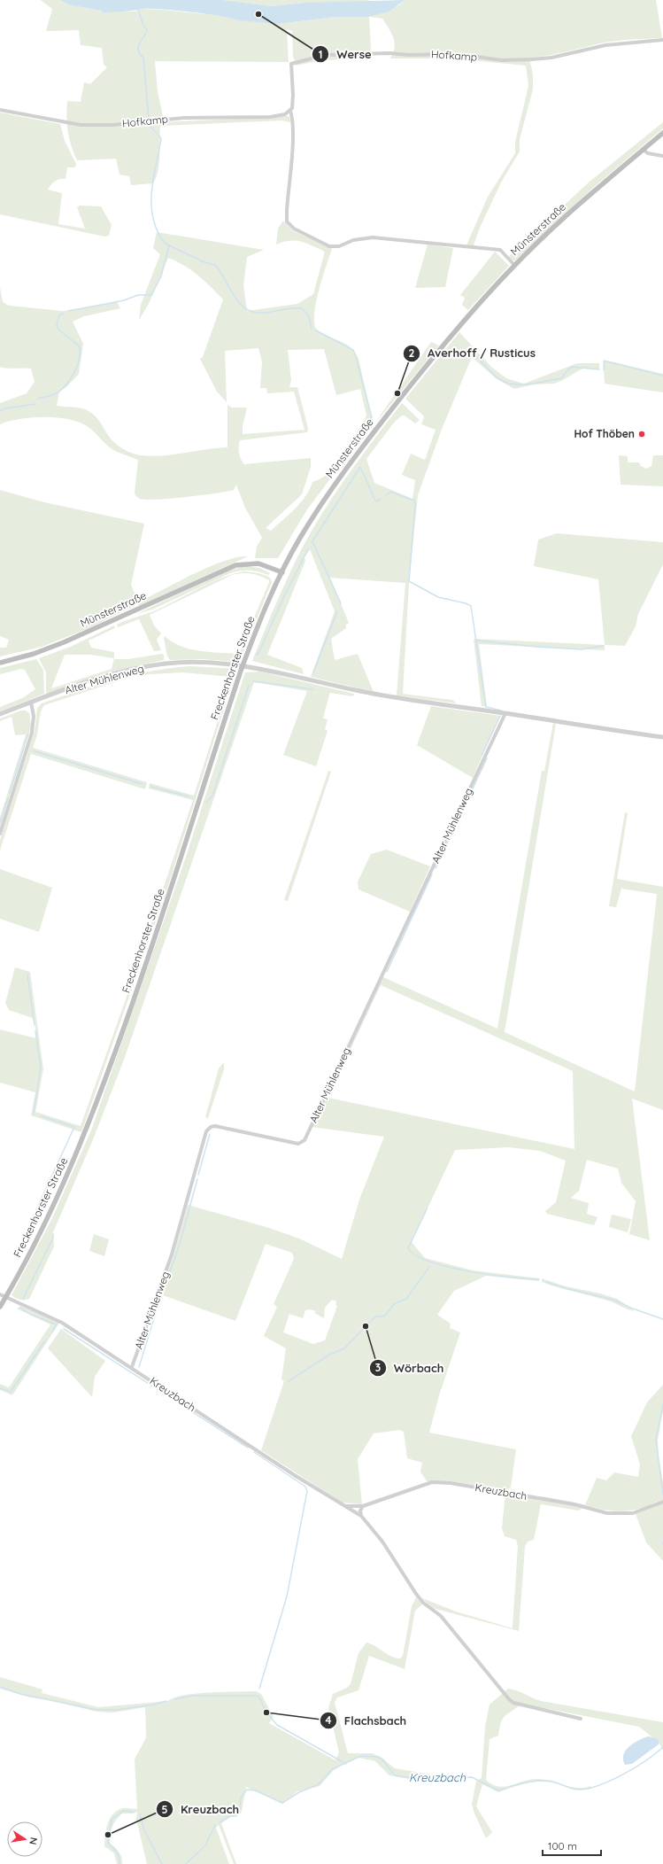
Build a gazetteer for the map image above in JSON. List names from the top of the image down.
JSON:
{
  "streets": {
    "main road": ["Münsterstraße", "Freckenhorster Straße"],
    "street": ["Hofkamp", "Alter Mühlenweg", "Kreuzbach"]
  },
  "crossings": [
    ["Hofkamp", "Münsterstraße"],
    ["Münsterstraße", "Freckenhorster Straße"],
    ["Alter Mühlenweg", "Kreuzbach"]
  ],
  "water": ["Kreuzbach"],
  "places": [
    "Werse",
    "Averhoff / Rusticus",
    "Hof Thöben",
    "Wörbach",
    "Flachsbach",
    "Kreuzbach"
  ],
  "scale_bar": "100 m",
  "north": "right"
}
